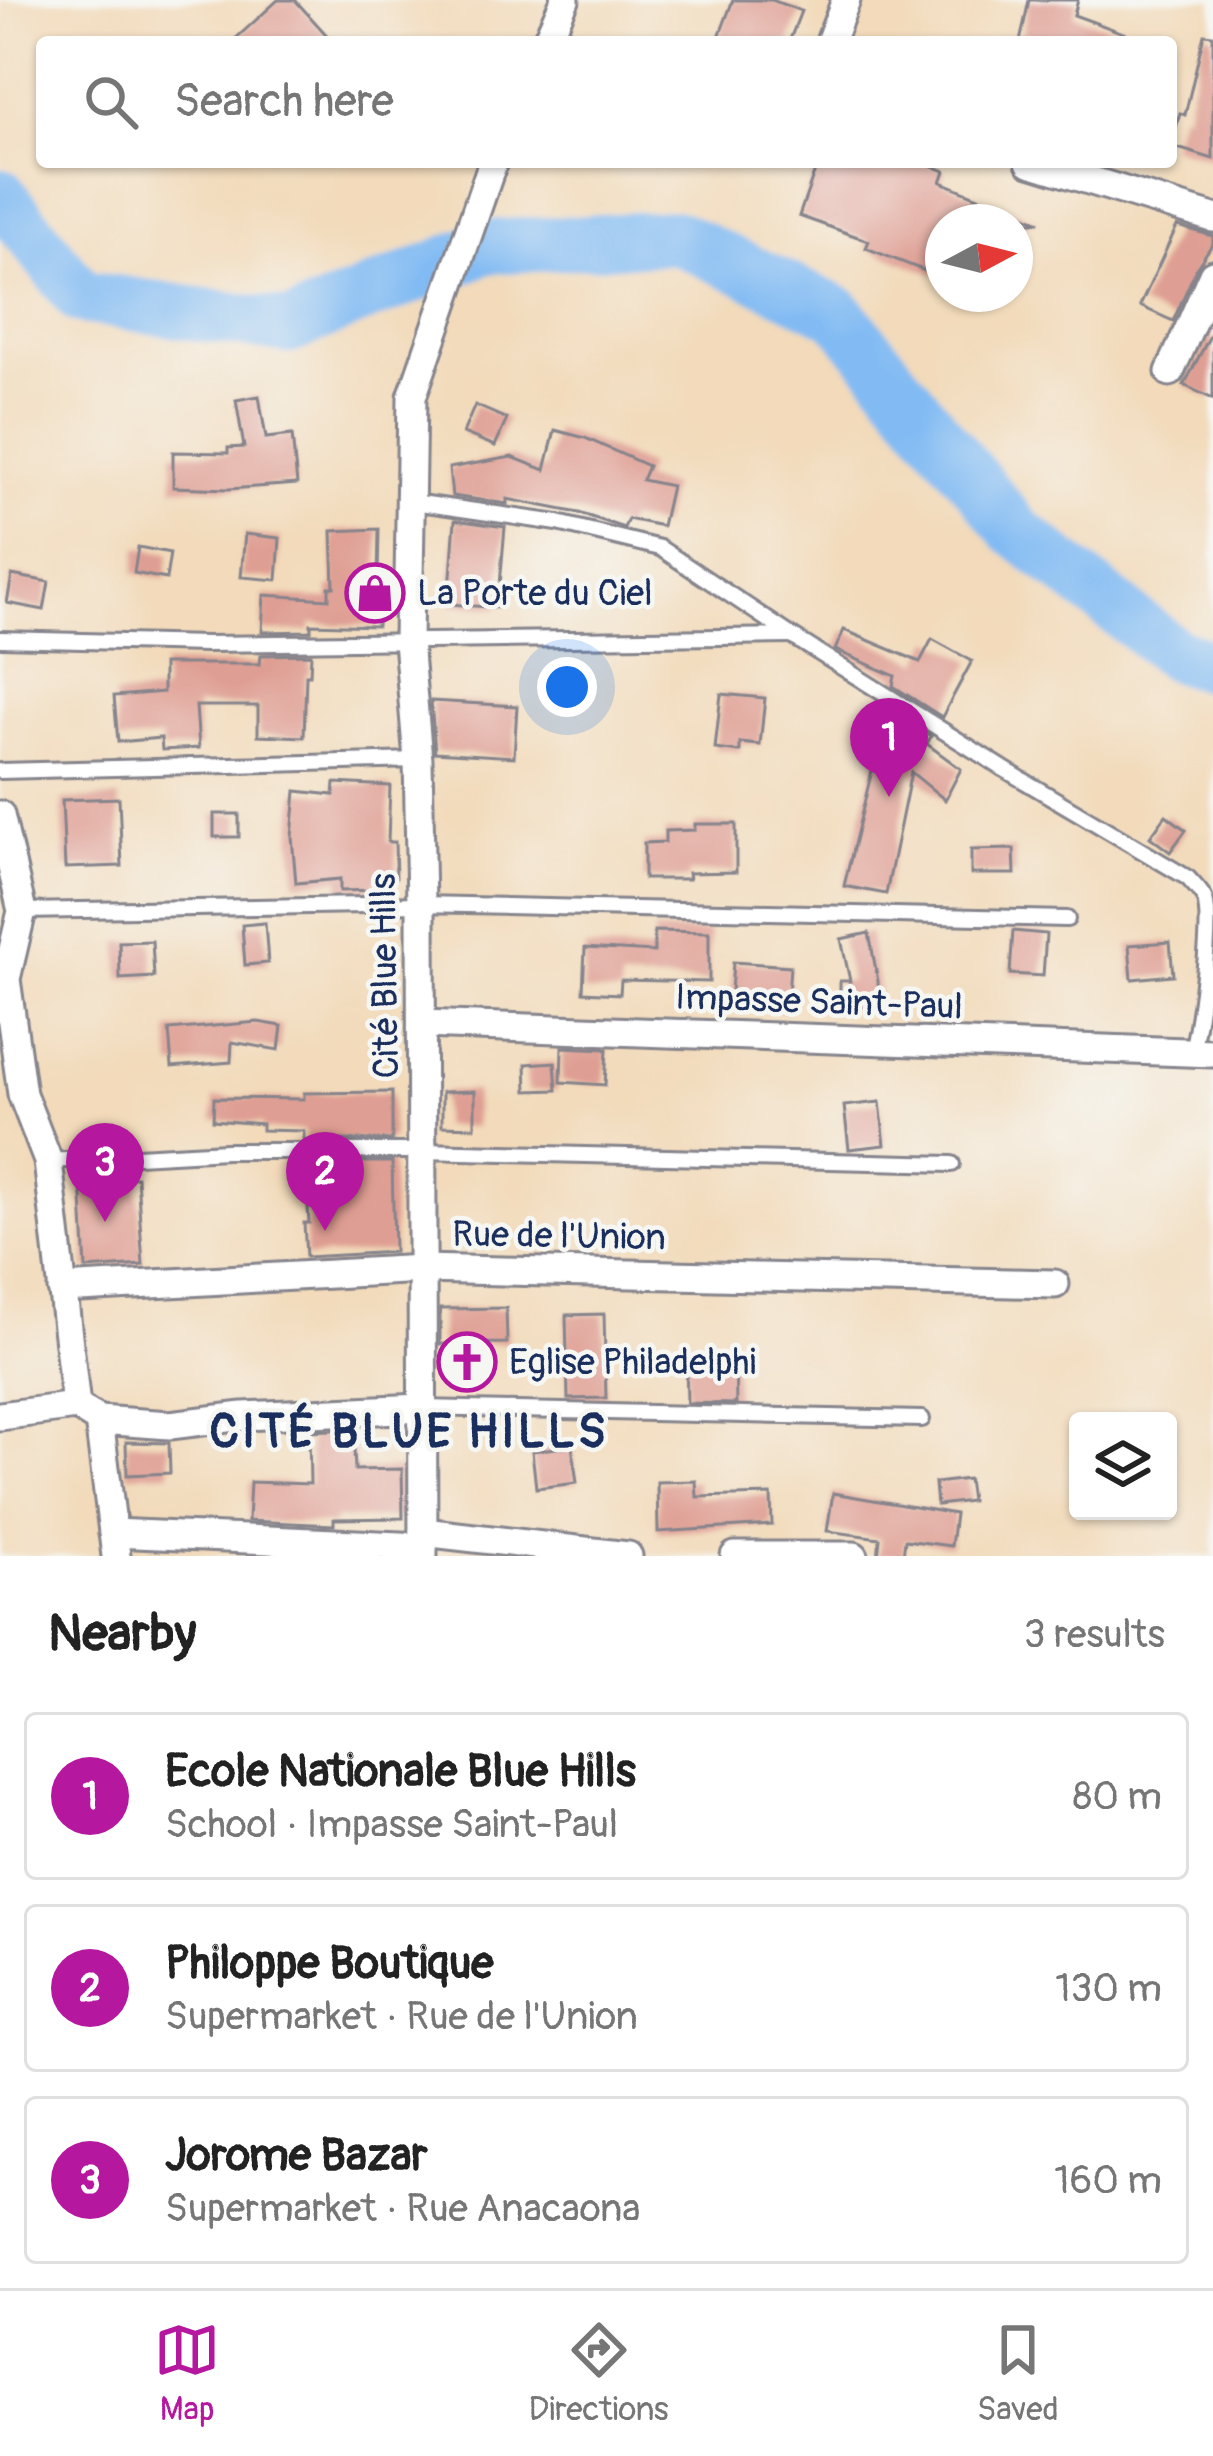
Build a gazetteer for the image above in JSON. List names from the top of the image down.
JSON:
{
  "streets": {
    "street": ["Cité Blue Hills", "Impasse Saint-Paul", "Rue de l'Union"]
  },
  "crossings": [
    ["Cité Blue Hills", "Impasse Saint-Paul"],
    ["Cité Blue Hills", "Rue de l'Union"]
  ],
  "districts": ["CITÉ BLUE HILLS"],
  "places": {
    "shop": ["La Porte du Ciel"],
    "church": ["Eglise Philadelphi"]
  },
  "north": "right",
  "page": {
    "search": "Search here",
    "pins": ["1", "3", "2"],
    "heading": ["Nearby", "3 results"],
    "list": [
      {
        "mark": "1",
        "name": "Ecole Nationale Blue Hills",
        "note": "School · Impasse Saint-Paul",
        "value": "80 m"
      },
      {
        "mark": "2",
        "name": "Philoppe Boutique",
        "note": "Supermarket · Rue de l'Union",
        "value": "130 m"
      },
      {
        "mark": "3",
        "name": "Jorome Bazar",
        "note": "Supermarket · Rue Anacaona",
        "value": "160 m"
      }
    ],
    "nav": ["Map", "Directions", "Saved"]
  }
}
